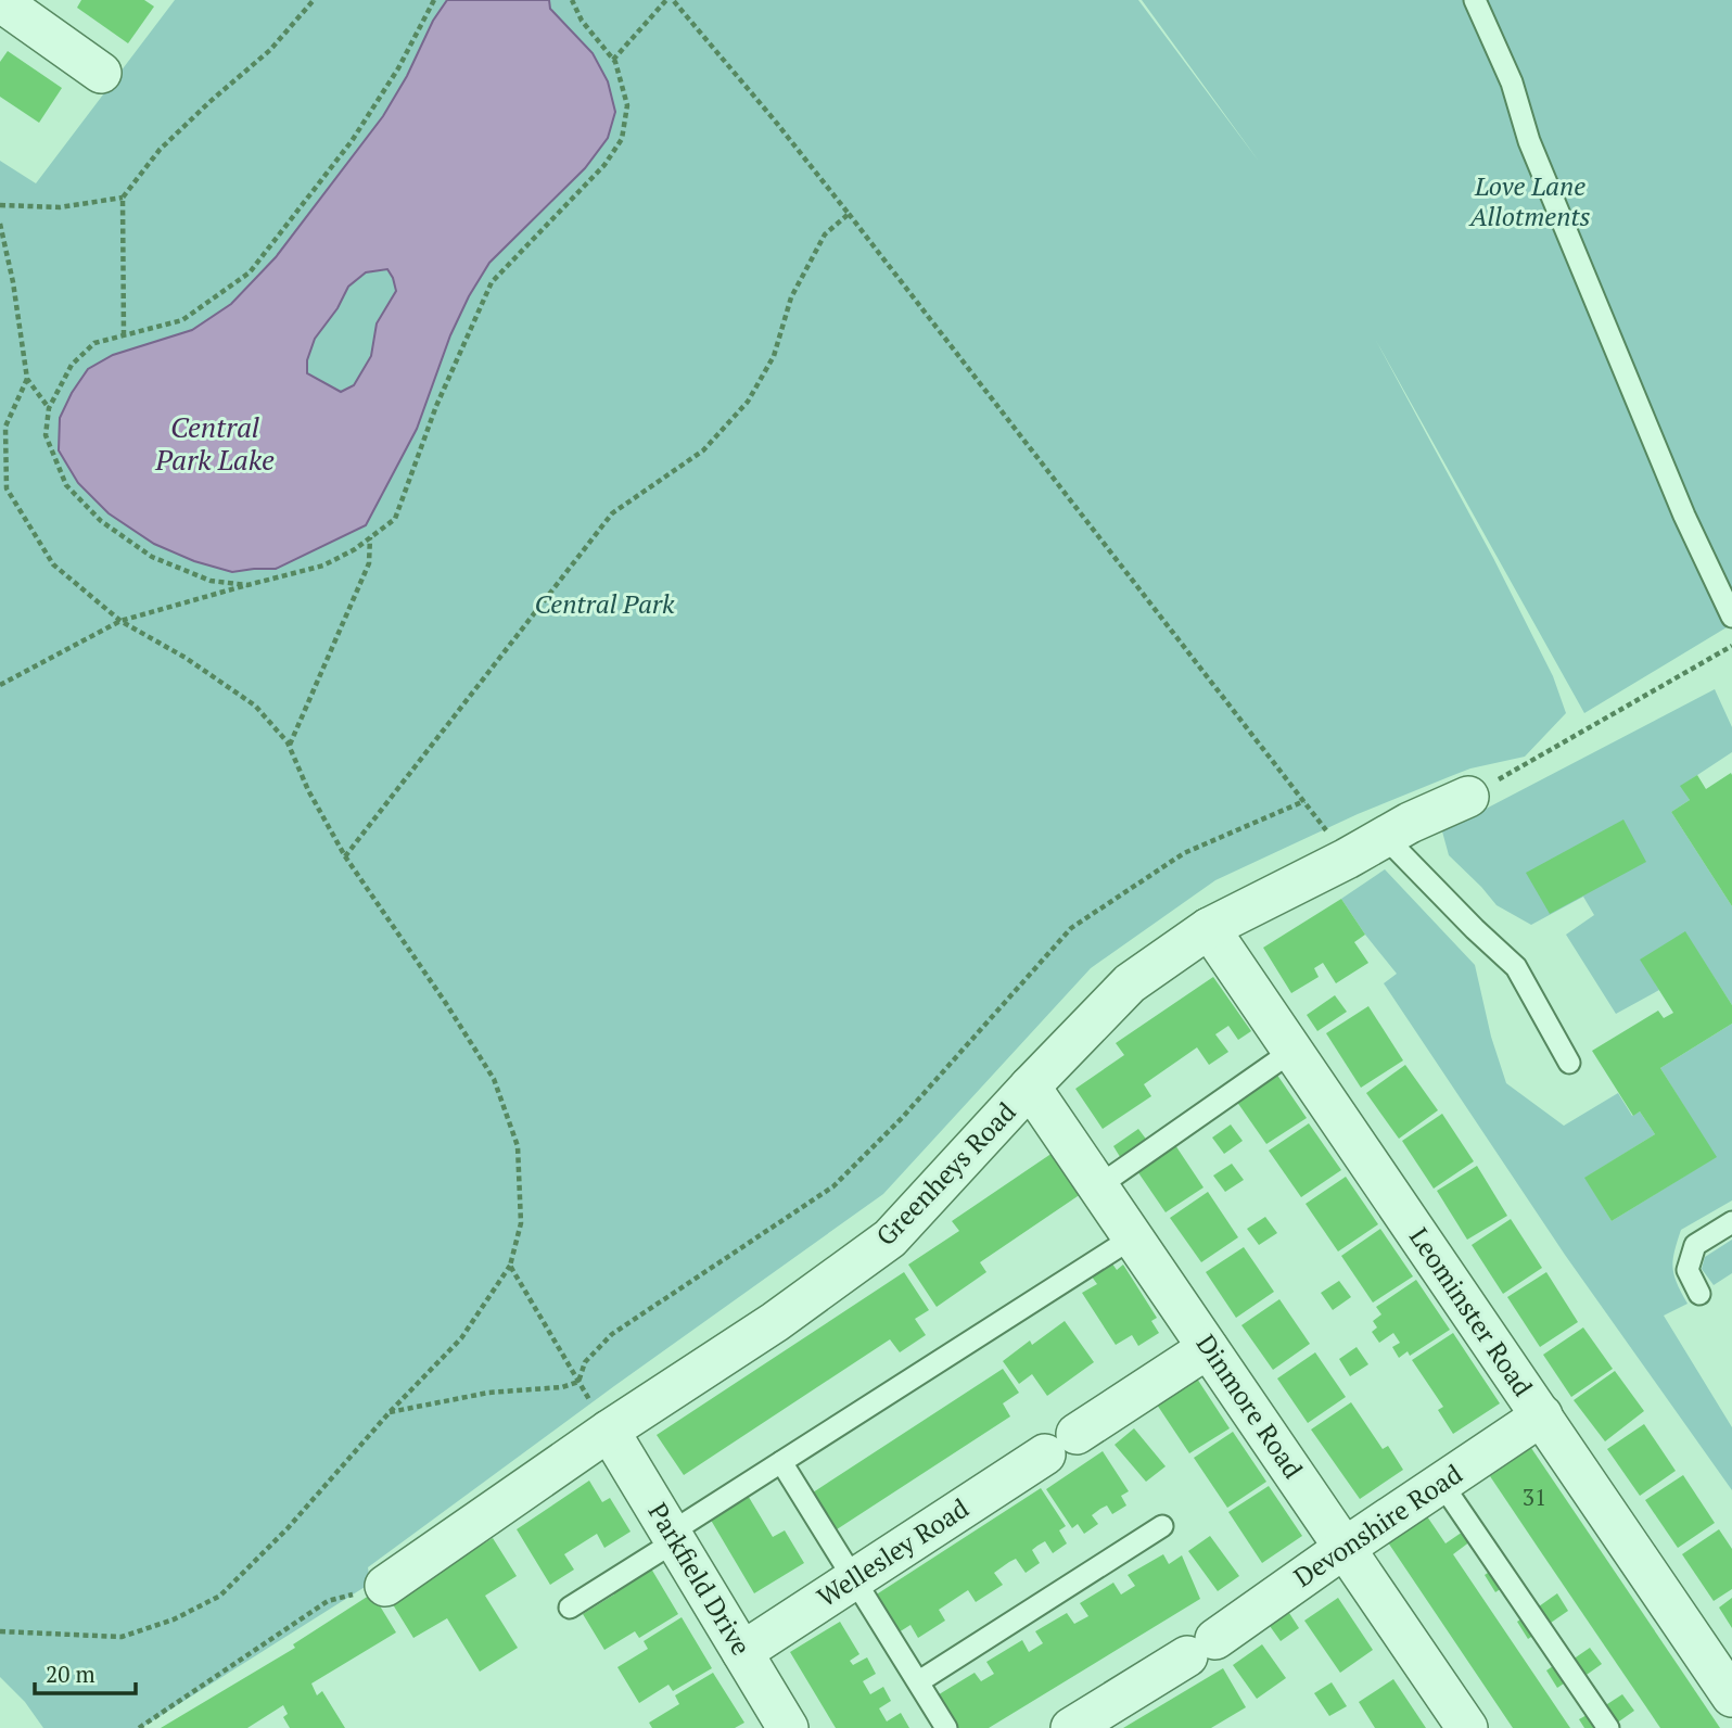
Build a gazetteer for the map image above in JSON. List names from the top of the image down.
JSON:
{
  "streets": {
    "street": [
      "Greenheys Road",
      "Leominster Road",
      "Dinmore Road",
      "Devonshire Road",
      "Wellesley Road",
      "Parkfield Drive"
    ]
  },
  "crossings": [
    ["Greenheys Road", "Leominster Road"],
    ["Greenheys Road", "Dinmore Road"],
    ["Greenheys Road", "Parkfield Drive"],
    ["Leominster Road", "Devonshire Road"],
    ["Dinmore Road", "Devonshire Road"],
    ["Dinmore Road", "Wellesley Road"],
    ["Wellesley Road", "Parkfield Drive"]
  ],
  "water": ["Central Park Lake"],
  "parks": ["Love Lane Allotments", "Central Park"],
  "house_numbers": ["31"],
  "scale_bar": "20 m"
}
